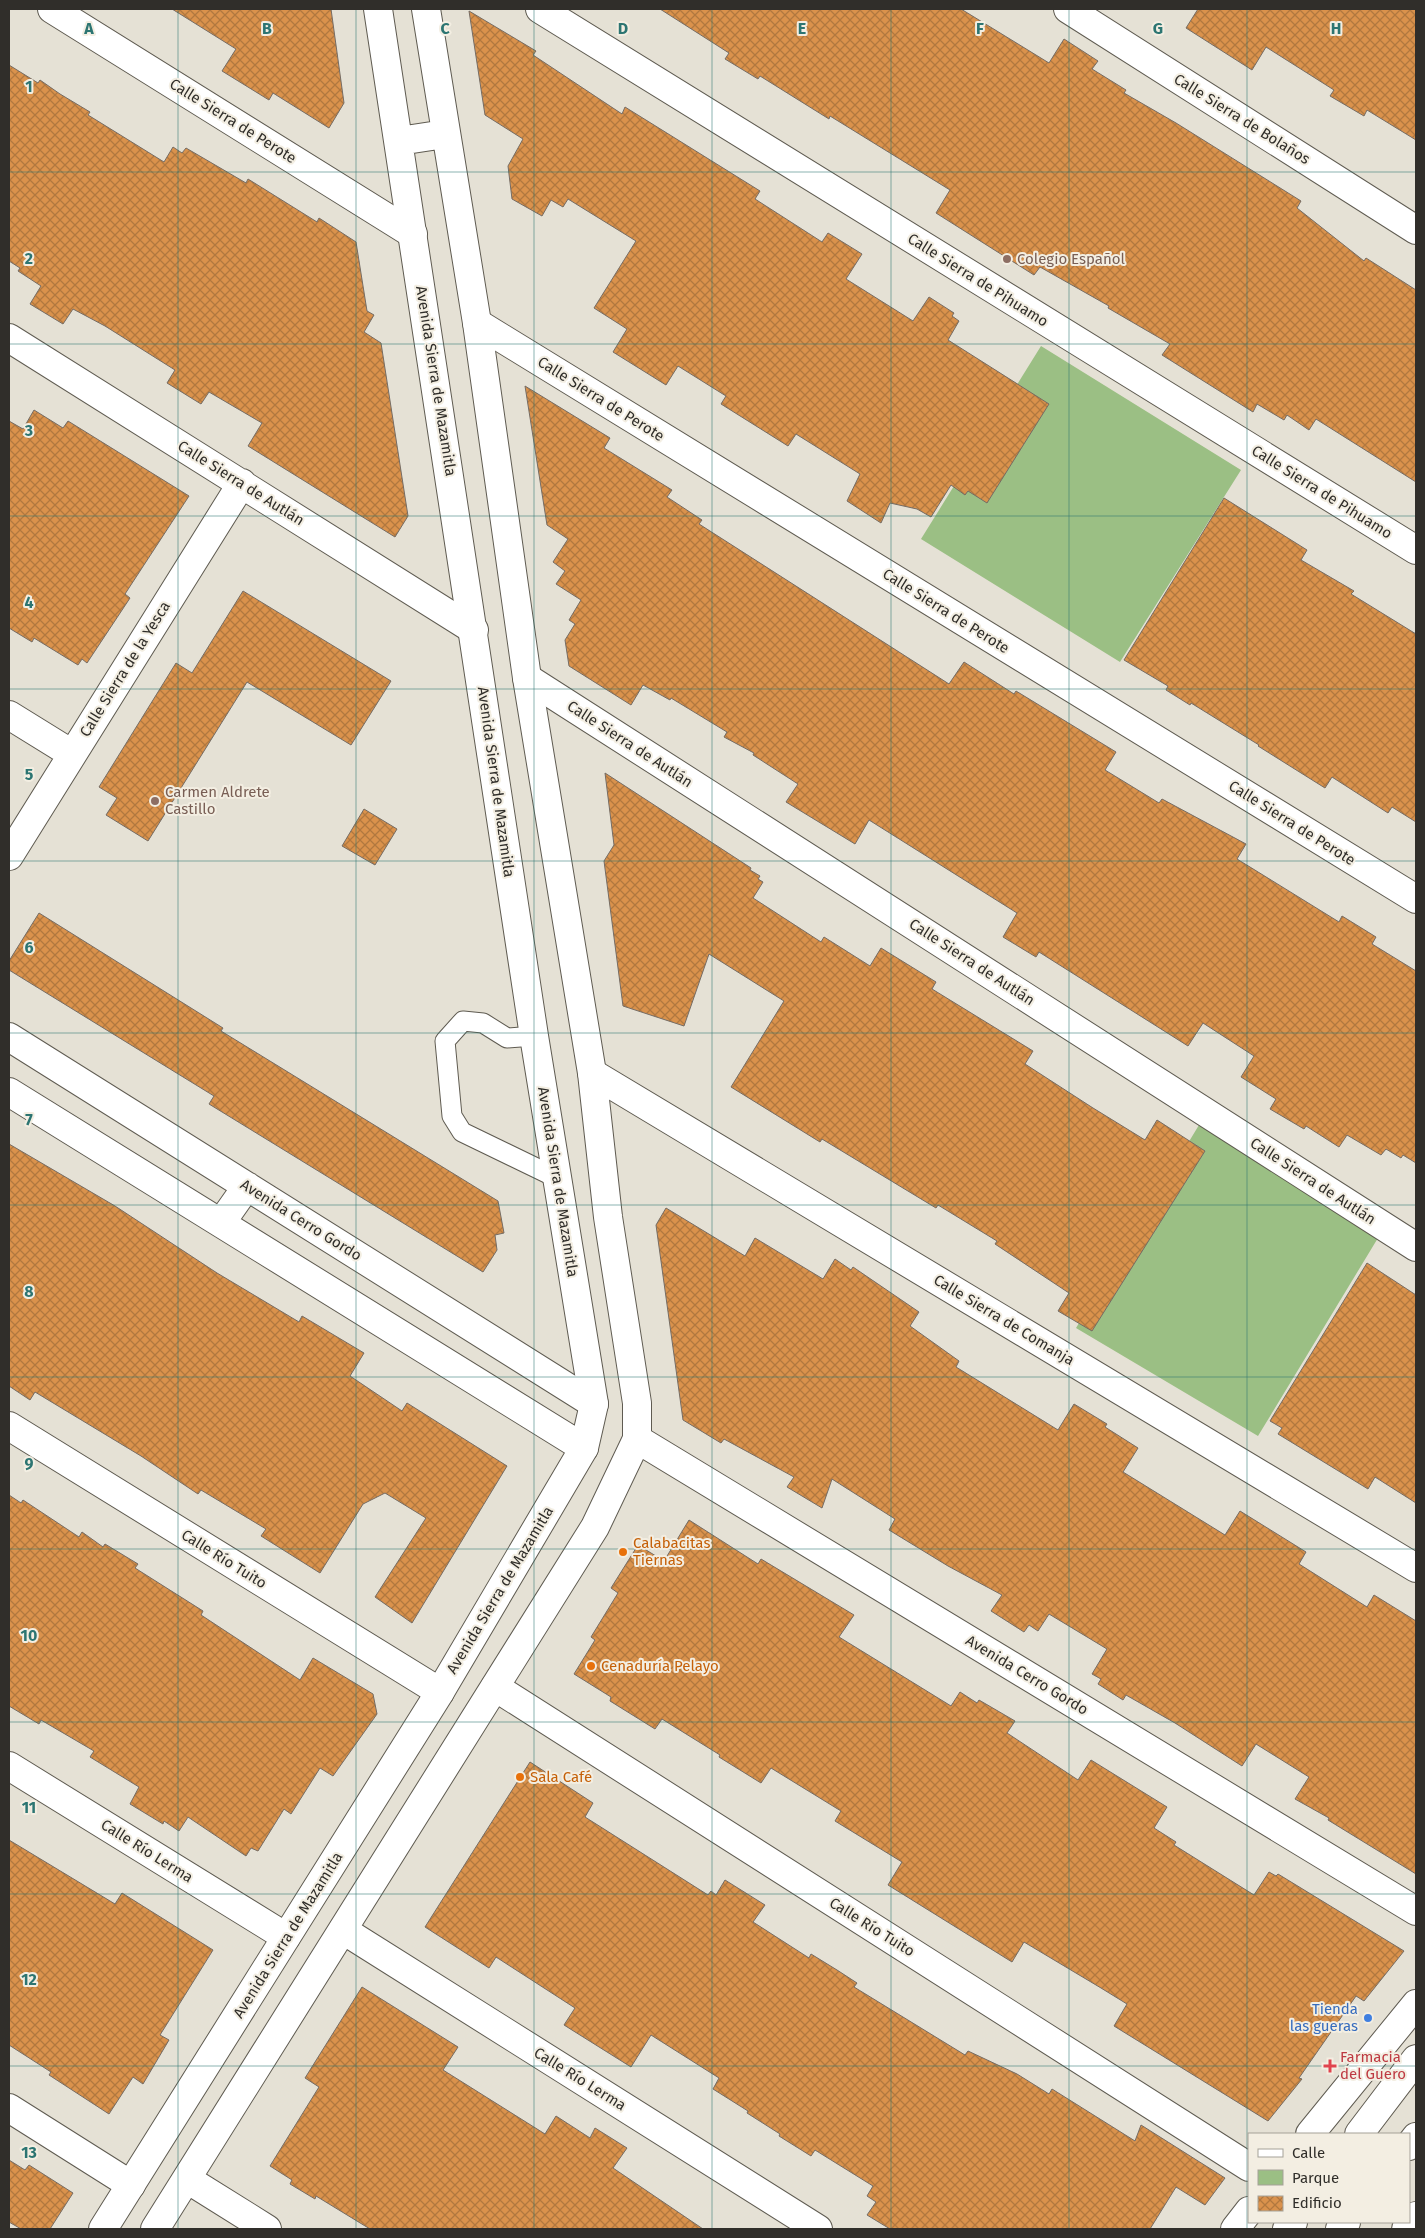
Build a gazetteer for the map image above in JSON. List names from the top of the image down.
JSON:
{
  "streets": {
    "street": [
      "Calle Sierra de Bolaños",
      "Calle Sierra de Perote",
      "Calle Sierra de Pihuamo",
      "Avenida Sierra de Mazamitla",
      "Calle Sierra de Autlán",
      "Calle Sierra de la Yesca",
      "Avenida Cerro Gordo",
      "Calle Sierra de Comanja",
      "Calle Río Tuito",
      "Calle Río Lerma"
    ]
  },
  "crossings": [
    ["Calle Sierra de Perote", "Avenida Sierra de Mazamitla"],
    ["Avenida Sierra de Mazamitla", "Calle Sierra de Autlán"],
    ["Avenida Sierra de Mazamitla", "Avenida Cerro Gordo"],
    ["Avenida Sierra de Mazamitla", "Calle Río Tuito"],
    ["Avenida Sierra de Mazamitla", "Calle Río Lerma"],
    ["Calle Sierra de Autlán", "Calle Sierra de la Yesca"]
  ],
  "places": {
    "other": [
      "Colegio Español",
      "Carmen Aldrete Castillo",
      "Calabacitas Tiernas",
      "Cenaduría Pelayo",
      "Sala Café",
      "Tienda las gueras"
    ],
    "health": ["Farmacia del Guero"]
  },
  "legend": ["Calle", "Parque", "Edificio"],
  "grid": {
    "columns": [
      "A",
      "B",
      "C",
      "D",
      "E",
      "F",
      "G",
      "H"
    ],
    "rows": [
      "1",
      "2",
      "3",
      "4",
      "5",
      "6",
      "7",
      "8",
      "9",
      "10",
      "11",
      "12",
      "13"
    ]
  }
}
